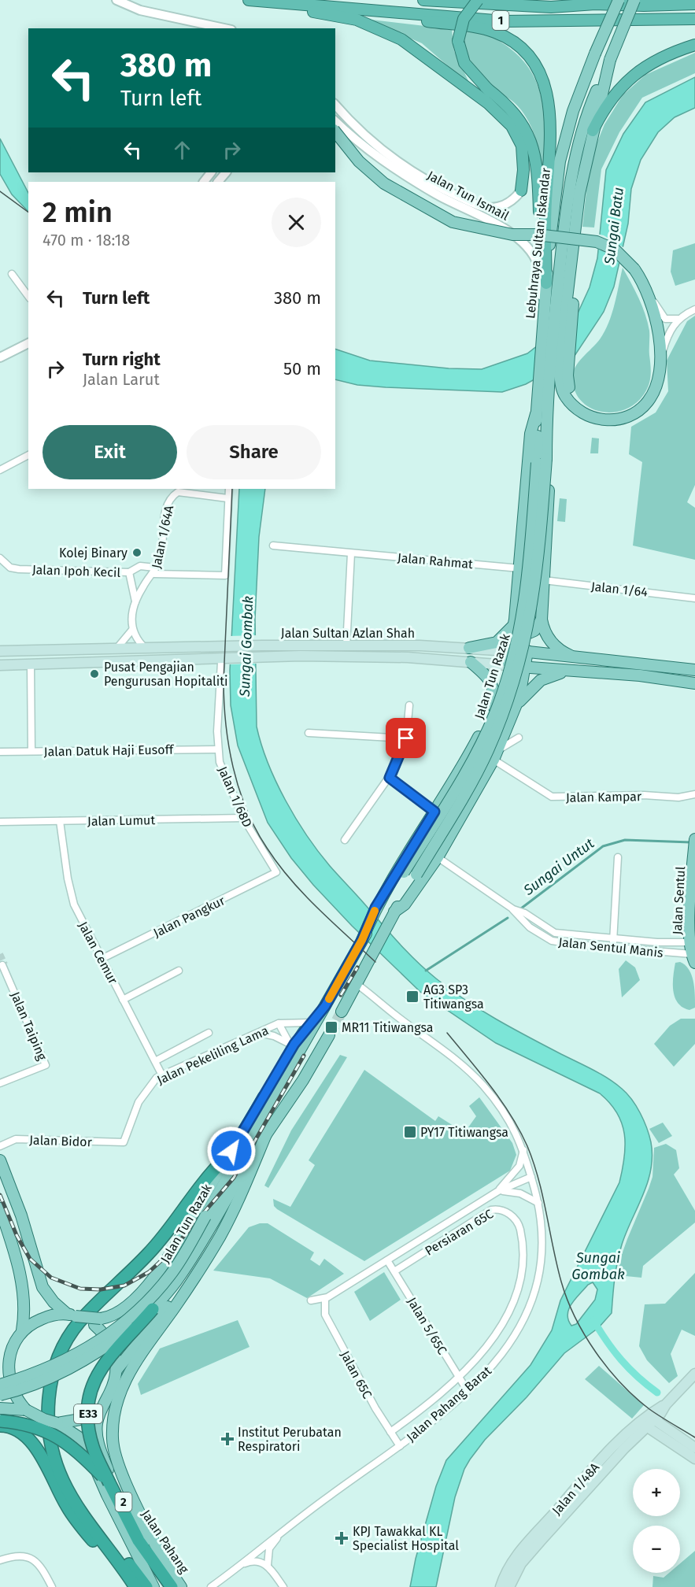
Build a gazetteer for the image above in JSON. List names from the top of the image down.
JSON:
{
  "streets": {
    "highway": ["1", "E33"],
    "main road": [
      "Lebuhraya Sultan Iskandar",
      "Jalan Sultan Azlan Shah",
      "Jalan Tun Razak",
      "Jalan Sentul",
      "Jalan 1/48A",
      "2",
      "Jalan Pahang"
    ],
    "street": [
      "Jalan Tun Ismail",
      "Jalan 1/64A",
      "Jalan Rahmat",
      "Jalan Ipoh Kecil",
      "Jalan 1/64",
      "Jalan Datuk Haji Eusoff",
      "Jalan 1/68D",
      "Jalan Kampar",
      "Jalan Lumut",
      "Jalan Pangkur",
      "Jalan Sentul Manis",
      "Jalan Cemur",
      "Jalan Taiping",
      "Jalan Pekeliling Lama",
      "Jalan Bidor",
      "Persiaran 65C",
      "Jalan 5/65C",
      "Jalan 65C",
      "Jalan Pahang Barat"
    ]
  },
  "crossings": [
    ["Jalan Tun Ismail", "Lebuhraya Sultan Iskandar"],
    ["Lebuhraya Sultan Iskandar", "Jalan Tun Razak"],
    ["Jalan 1/64A", "Jalan Ipoh Kecil"],
    ["Jalan Sultan Azlan Shah", "Jalan Tun Razak"],
    ["Jalan Sultan Azlan Shah", "Jalan 1/68D"],
    ["Jalan Tun Razak", "Jalan Kampar"],
    ["Jalan Tun Razak", "Jalan Sentul Manis"],
    ["Jalan Tun Razak", "Jalan Pekeliling Lama"],
    ["Jalan Tun Razak", "Jalan Pahang Barat"],
    ["Jalan Tun Razak", "E33"],
    ["Jalan Tun Razak", "2"],
    ["Jalan Tun Razak", "Jalan Pahang"],
    ["Jalan Datuk Haji Eusoff", "Jalan 1/68D"],
    ["Jalan 1/68D", "Jalan Lumut"],
    ["Jalan 1/68D", "Jalan Pangkur"],
    ["Jalan Lumut", "Jalan Cemur"],
    ["Jalan Sentul", "Jalan Sentul Manis"],
    ["Jalan Pangkur", "Jalan Cemur"],
    ["Jalan Cemur", "Jalan Pekeliling Lama"],
    ["Jalan Pekeliling Lama", "Jalan Bidor"],
    ["Persiaran 65C", "Jalan 5/65C"],
    ["Jalan 5/65C", "Jalan Pahang Barat"],
    ["Jalan 65C", "Jalan Pahang Barat"],
    ["2", "Jalan Pahang"]
  ],
  "water": ["Sungai Batu", "Sungai Gombak", "Sungai Untut"],
  "places": {
    "other": ["Kolej Binary", "Pusat Pengajian Pengurusan Hopitaliti"],
    "transit": ["AG3 SP3 Titiwangsa", "MR11 Titiwangsa", "PY17 Titiwangsa"],
    "health": ["Institut Perubatan Respiratori", "KPJ Tawakkal KL Specialist Hospital"]
  },
  "page": {
    "turn": ["380 m", "Turn left"],
    "heading": ["2 min", "470 m · 18:18"],
    "list": [
      {
        "name": "Turn left",
        "value": "380 m"
      },
      {
        "name": "Turn right",
        "note": "Jalan Larut",
        "value": "50 m"
      }
    ],
    "buttons": ["Exit", "Share"],
    "map_buttons": ["+", "−"]
  }
}
